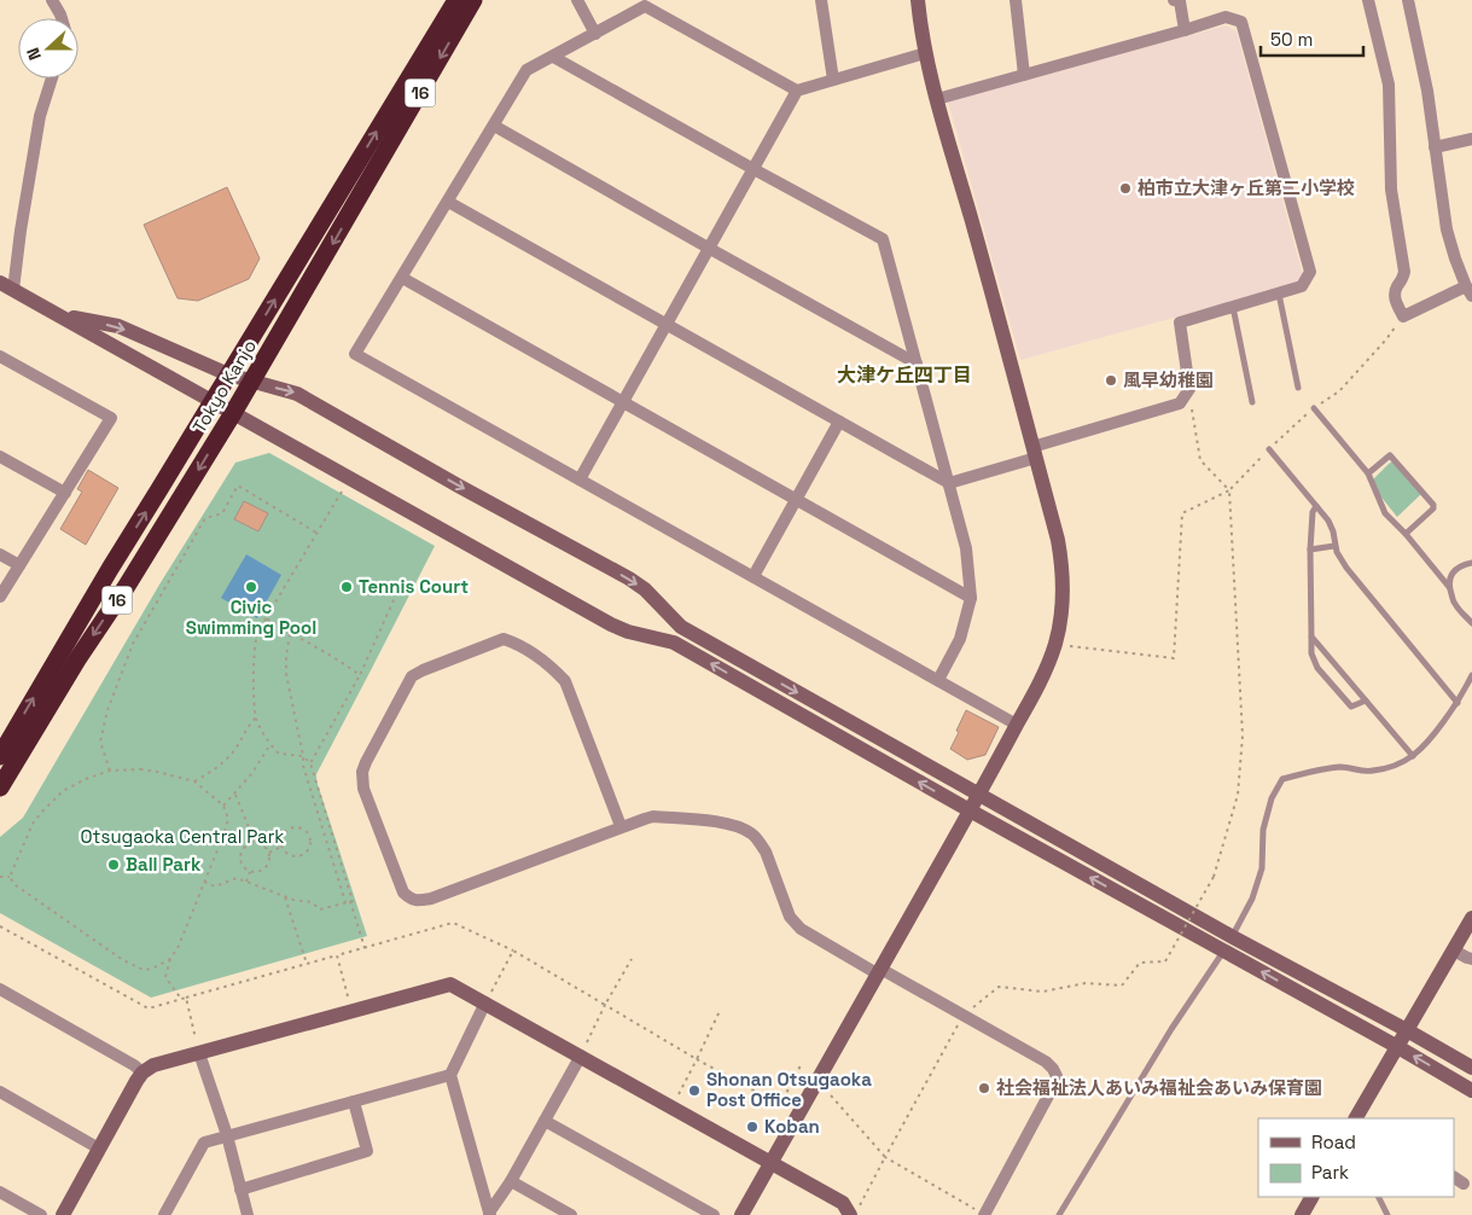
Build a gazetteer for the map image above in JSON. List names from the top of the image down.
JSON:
{
  "streets": {
    "highway": ["16", "Tokyo Kanjo"]
  },
  "districts": ["大津ケ丘四丁目"],
  "parks": ["Otsugaoka Central Park"],
  "places": [
    "柏市立大津ヶ丘第二小学校",
    "風早幼稚園",
    "Civic Swimming Pool",
    "Tennis Court",
    "Ball Park",
    "社会福祉法人あいみ福祉会あいみ保育園",
    "Shonan Otsugaoka Post Office",
    "Koban"
  ],
  "legend": ["Road", "Park"],
  "scale_bar": "50 m",
  "north": "left"
}
